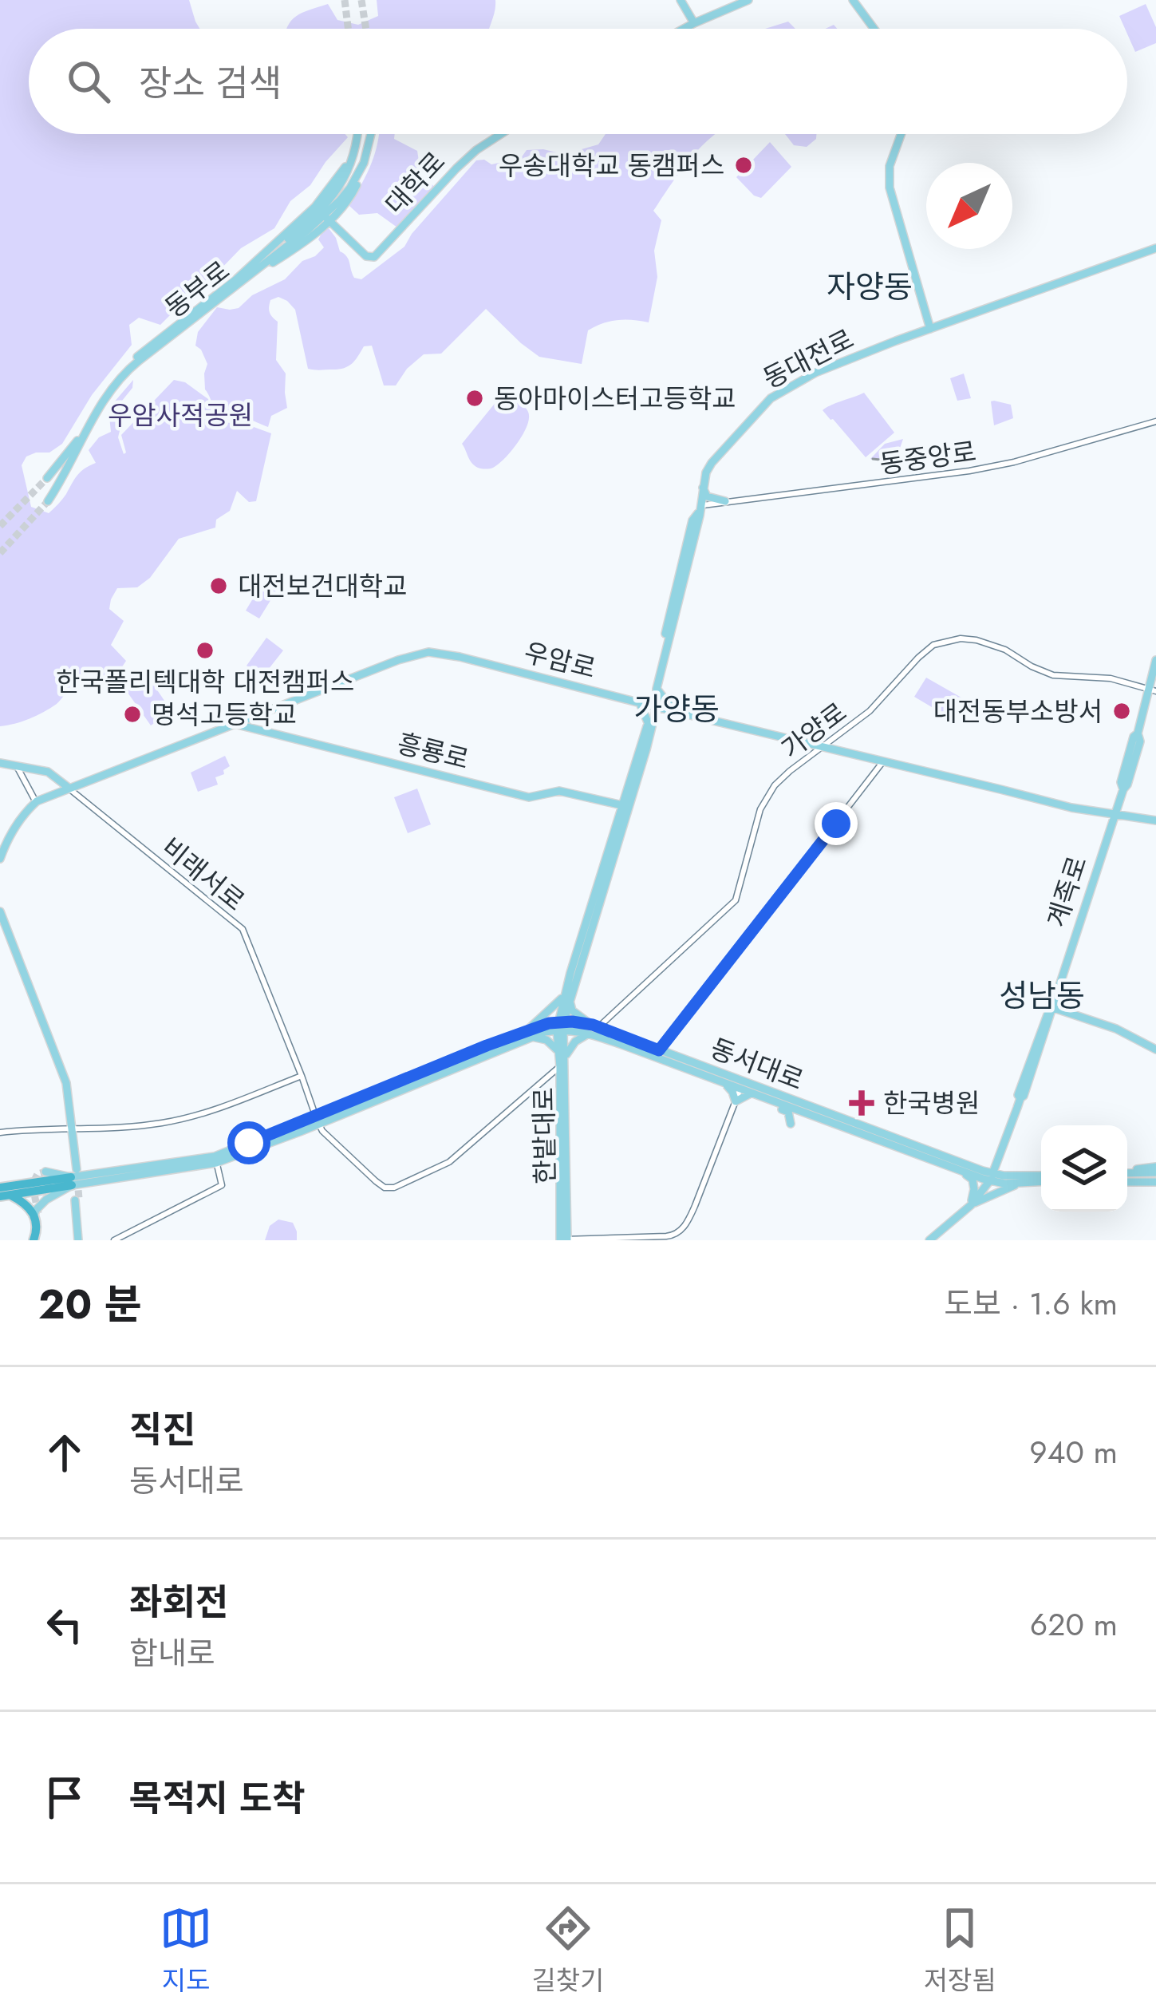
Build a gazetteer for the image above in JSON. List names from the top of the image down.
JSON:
{
  "streets": {
    "main road": [
      "대학로",
      "동부로",
      "동대전로",
      "우암로",
      "흥룡로",
      "계족로",
      "동서대로",
      "한밭대로"
    ],
    "street": ["동중앙로", "가양로", "비래서로"]
  },
  "crossings": [
    ["동대전로", "동중앙로"],
    ["동대전로", "우암로"],
    ["동대전로", "흥룡로"],
    ["동대전로", "동서대로"],
    ["동대전로", "한밭대로"],
    ["우암로", "가양로"],
    ["우암로", "흥룡로"],
    ["우암로", "비래서로"],
    ["우암로", "계족로"],
    ["가양로", "계족로"],
    ["가양로", "동서대로"],
    ["비래서로", "동서대로"],
    ["계족로", "동서대로"],
    ["동서대로", "한밭대로"]
  ],
  "districts": ["자양동", "가양동", "성남동"],
  "parks": ["우암사적공원"],
  "places": {
    "other": [
      "우송대학교 동캠퍼스",
      "동아마이스터고등학교",
      "대전보건대학교",
      "한국폴리텍대학 대전캠퍼스",
      "대전동부소방서",
      "명석고등학교"
    ],
    "health": ["한국병원"]
  },
  "north": "bottom left",
  "page": {
    "search": "장소 검색",
    "heading": ["20 분", "도보 · 1.6 km"],
    "list": [
      ["직진", "동서대로", "940 m"],
      ["좌회전", "합내로", "620 m"],
      "목적지 도착"
    ],
    "nav": ["지도", "길찾기", "저장됨"]
  }
}
